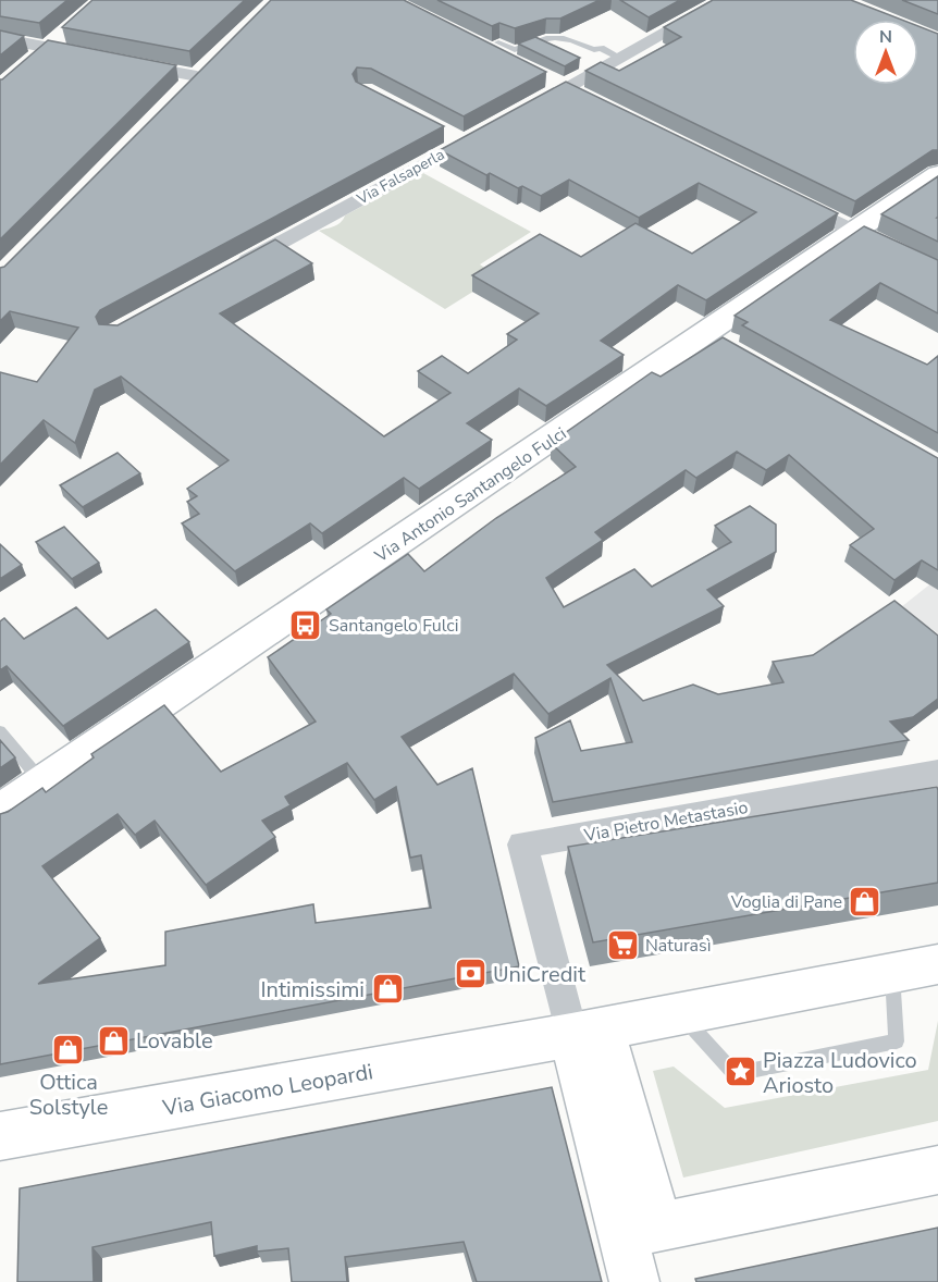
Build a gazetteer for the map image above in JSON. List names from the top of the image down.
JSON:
{
  "streets": {
    "street": [
      "Via Falsaperla",
      "Via Antonio Santangelo Fulci",
      "Via Pietro Metastasio",
      "Via Giacomo Leopardi"
    ]
  },
  "crossings": [
    ["Via Pietro Metastasio", "Via Giacomo Leopardi"]
  ],
  "places": {
    "bus stop": ["Santangelo Fulci"],
    "shop": [
      "Voglia di Pane",
      "Intimissimi",
      "Lovable",
      "Ottica Solstyle"
    ],
    "supermarket": ["Naturasì"],
    "bank": ["UniCredit"],
    "place": ["Piazza Ludovico Ariosto"]
  },
  "north": "top"
}
